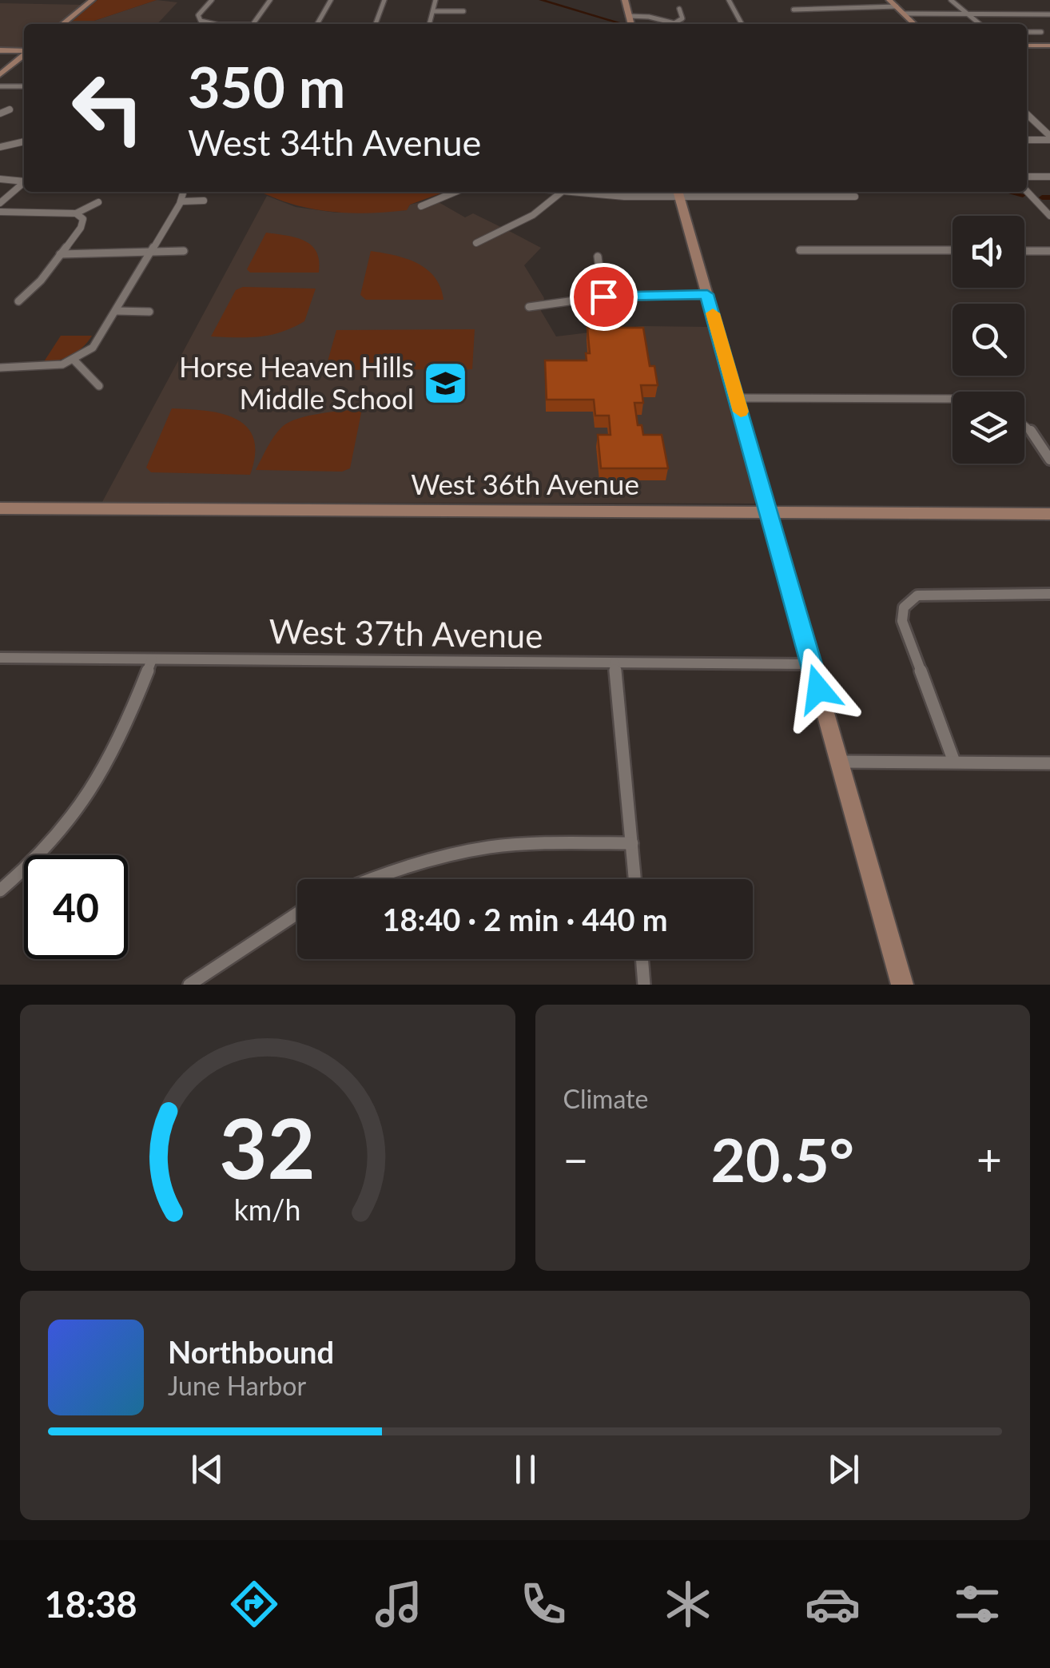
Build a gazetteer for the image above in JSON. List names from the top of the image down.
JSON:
{
  "streets": {
    "street": ["West 36th Avenue", "West 37th Avenue"]
  },
  "places": {
    "school or university": ["Horse Heaven Hills Middle School"]
  },
  "page": {
    "turn": ["350 m", "West 34th Avenue"],
    "limit": "40",
    "trip": "18:40 · 2 min · 440 m",
    "tile": "Climate",
    "heat": ["−", "20.5°", "+"],
    "song": ["Northbound", "June Harbor"],
    "tabs": "18:38",
    "gauge": ["32", "km/h"]
  }
}
